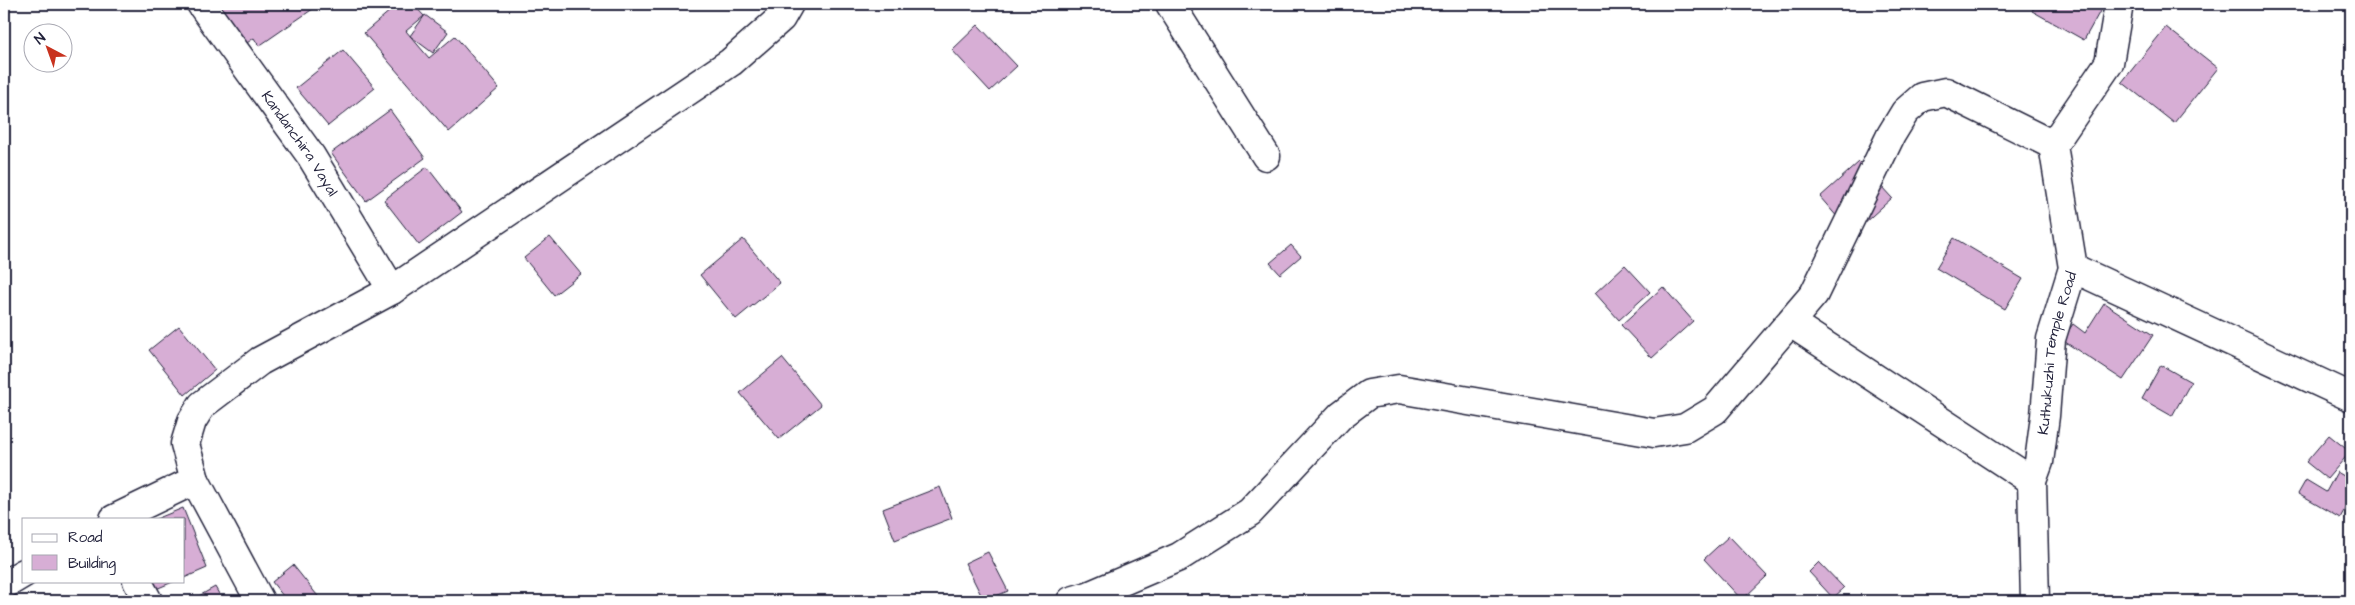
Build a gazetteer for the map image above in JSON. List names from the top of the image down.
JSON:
{
  "streets": {
    "street": ["Kandanchira Vayal", "Kuthukuzhi Temple Road"]
  },
  "legend": ["Road", "Building"],
  "north": "top left"
}
